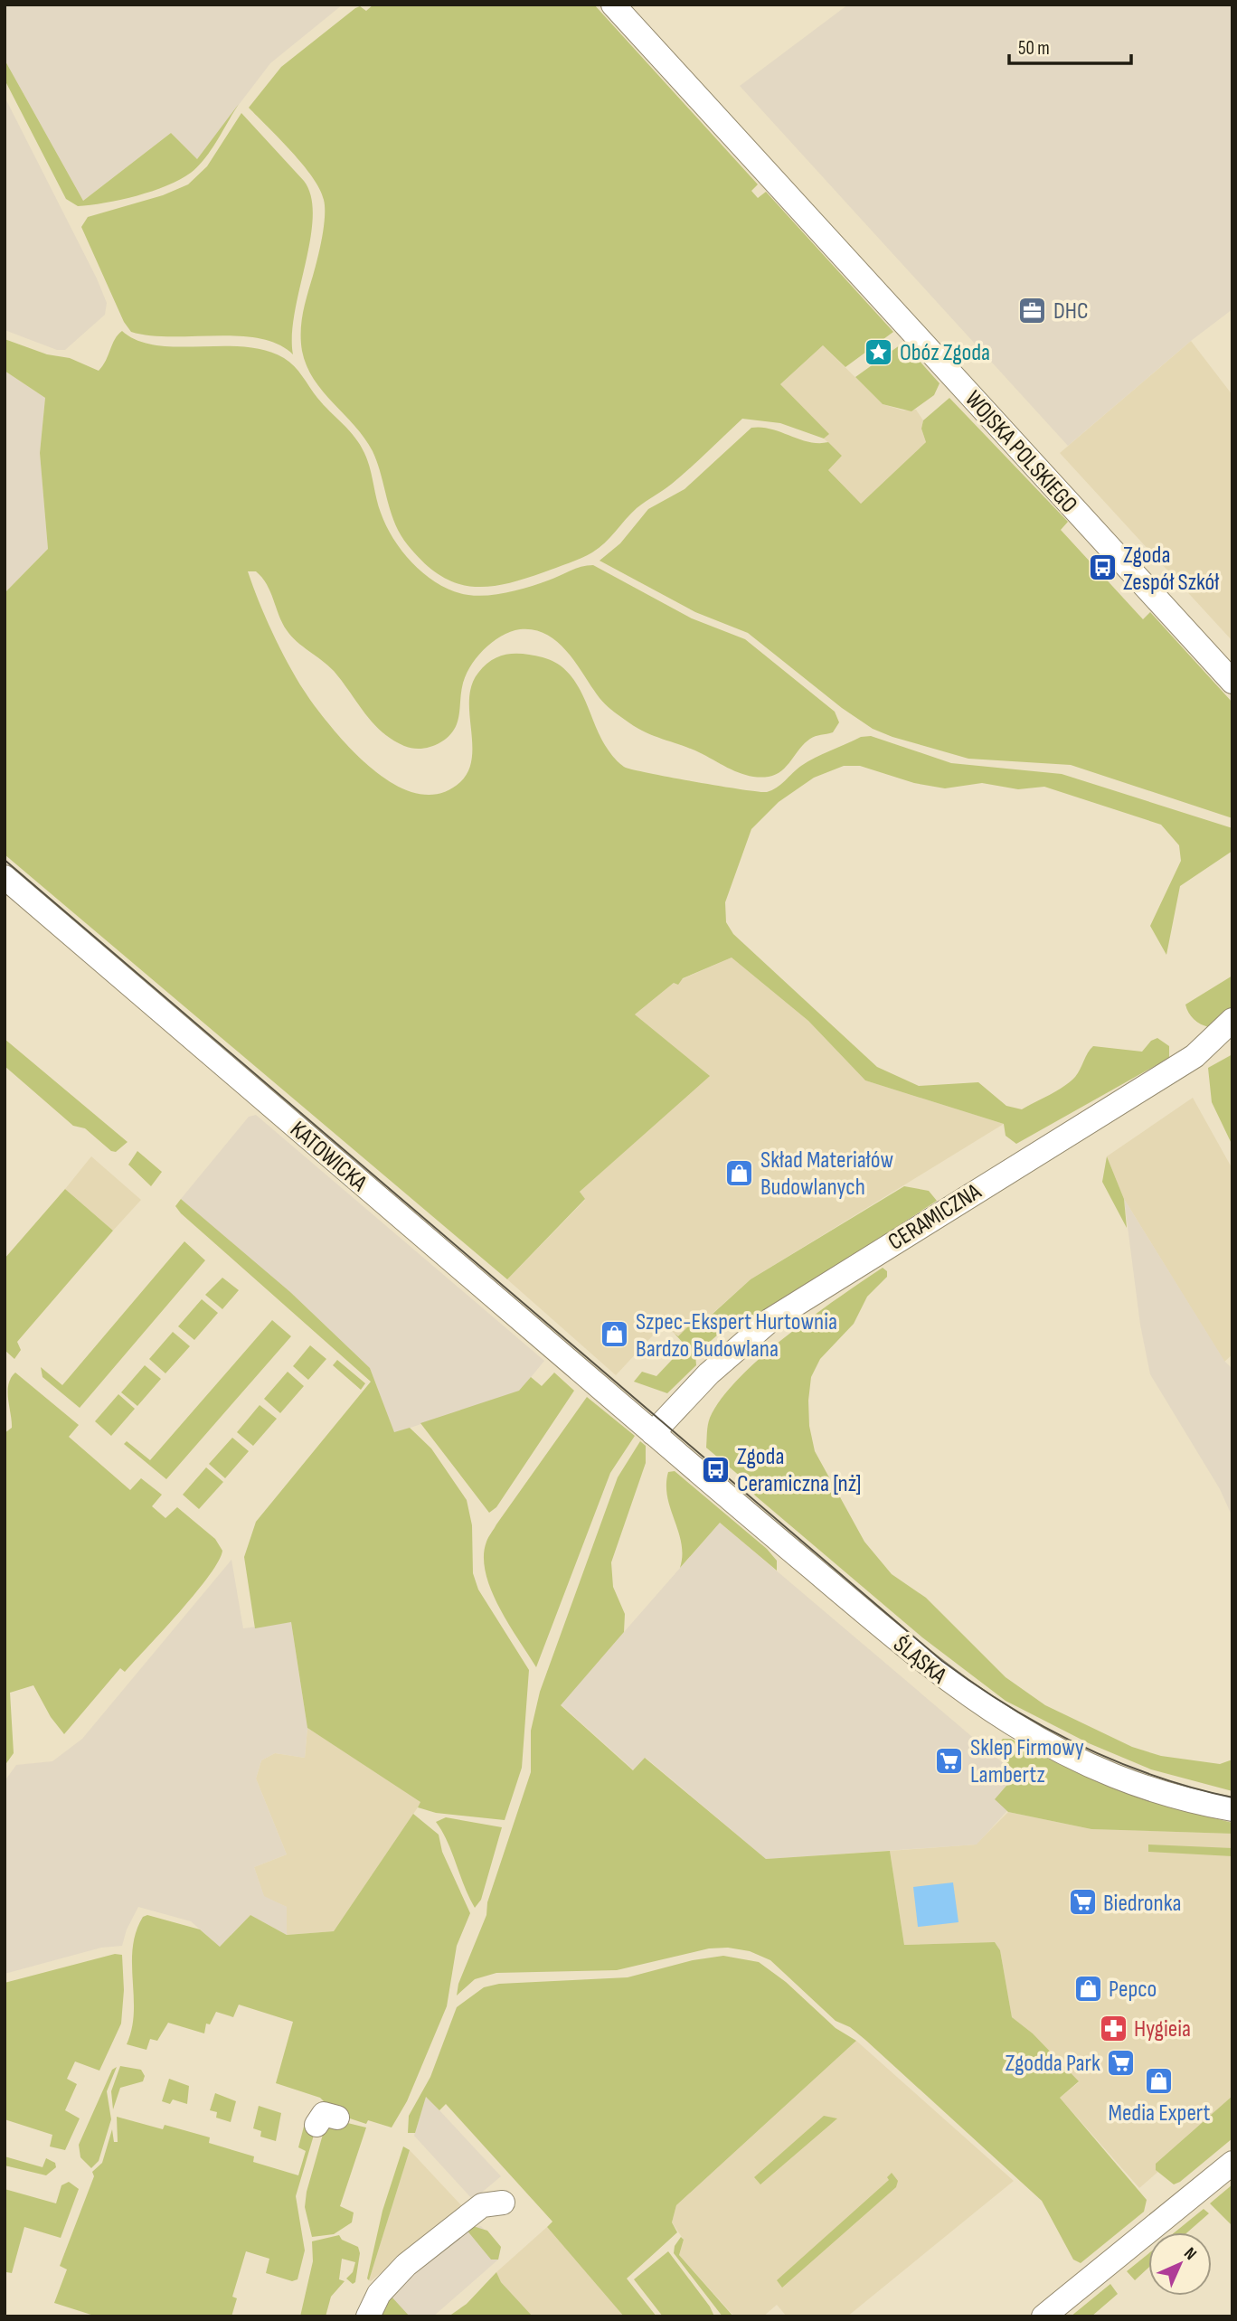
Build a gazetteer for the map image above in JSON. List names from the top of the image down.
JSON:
{
  "streets": {
    "street": [
      "WOJSKA POLSKIEGO",
      "KATOWICKA",
      "CERAMICZNA",
      "ŚLĄSKA"
    ]
  },
  "crossings": [
    ["KATOWICKA", "CERAMICZNA"],
    ["KATOWICKA", "ŚLĄSKA"],
    ["CERAMICZNA", "ŚLĄSKA"]
  ],
  "places": {
    "office": ["DHC"],
    "place": ["Obóz Zgoda"],
    "bus stop": ["Zgoda Zespół Szkół", "Zgoda Ceramiczna [nż]"],
    "shop": [
      "Skład Materiałów Budowlanych",
      "Szpec-Ekspert Hurtownia Bardzo Budowlana",
      "Pepco",
      "Media Expert"
    ],
    "supermarket": ["Sklep Firmowy Lambertz", "Biedronka", "Zgodda Park"],
    "pharmacy": ["Hygieia"]
  },
  "scale_bar": "50 m",
  "north": "top right"
}
